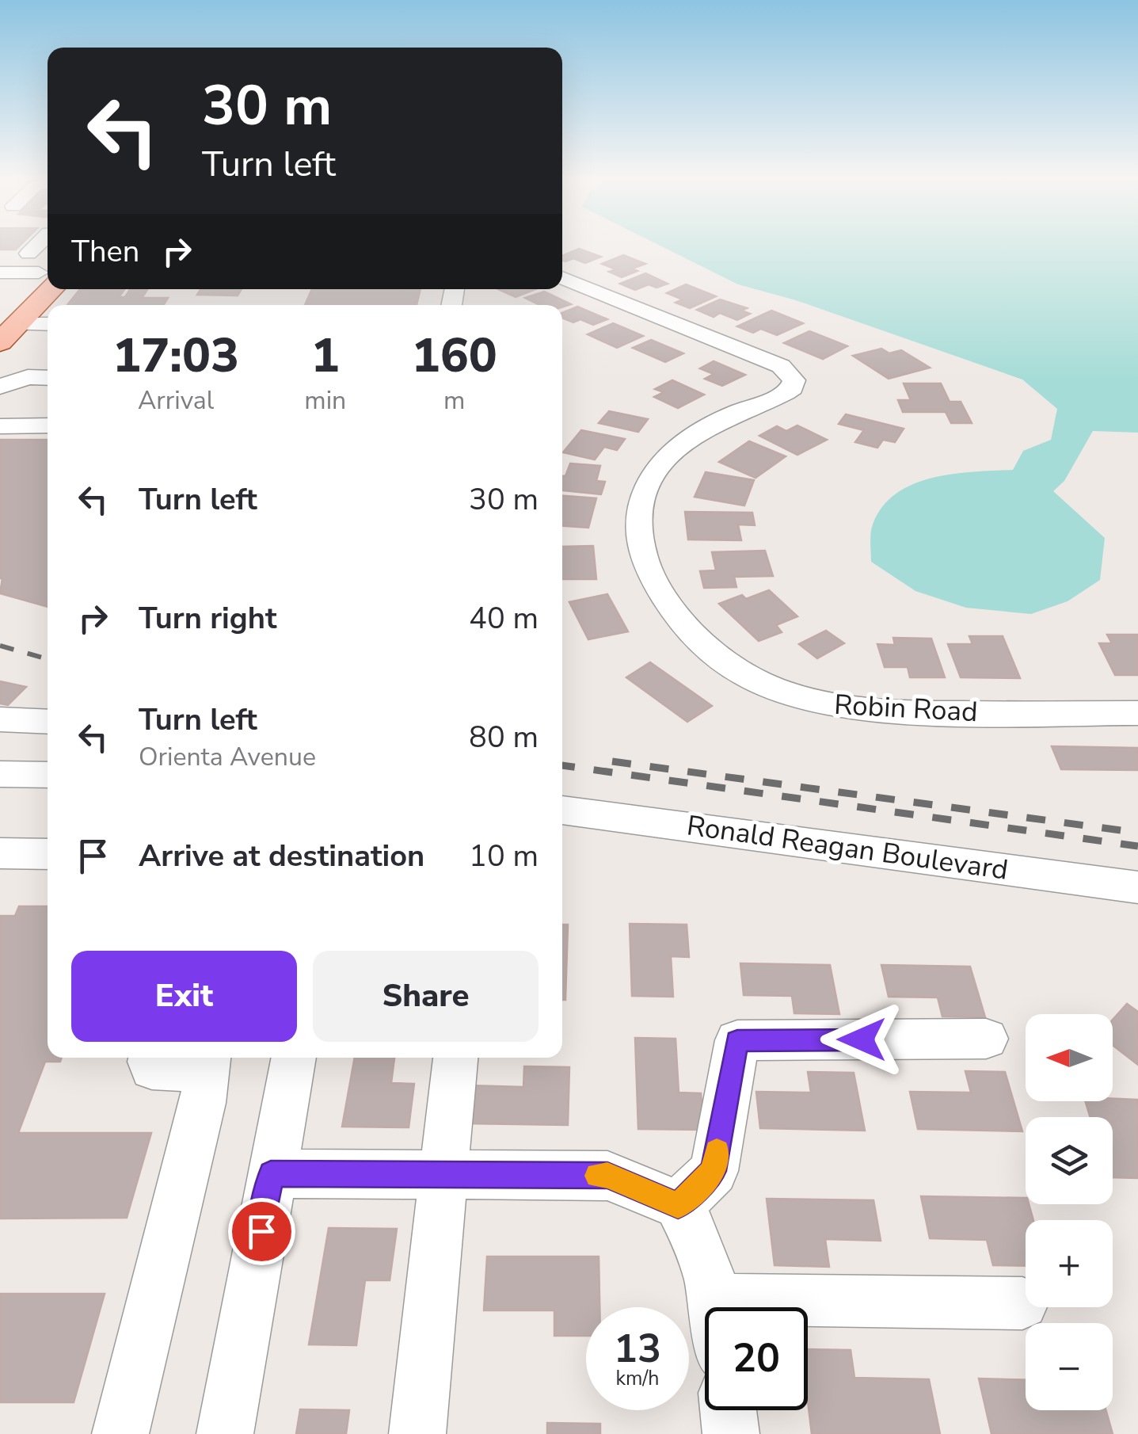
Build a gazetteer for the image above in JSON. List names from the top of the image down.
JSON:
{
  "streets": {
    "street": ["Robin Road", "Ronald Reagan Boulevard"]
  },
  "north": "left",
  "page": {
    "turn": ["30 m", "Turn left"],
    "then": "Then",
    "eta": [
      "17:03",
      "Arrival",
      "1",
      "min",
      "160",
      "m"
    ],
    "list": [
      {
        "name": "Turn left",
        "value": "30 m"
      },
      {
        "name": "Turn right",
        "value": "40 m"
      },
      {
        "name": "Turn left",
        "note": "Orienta Avenue",
        "value": "80 m"
      },
      {
        "name": "Arrive at destination",
        "value": "10 m"
      }
    ],
    "buttons": ["Exit", "Share"],
    "map_buttons": ["+", "−"],
    "speed": "13 km/h",
    "limit": "20"
  }
}
